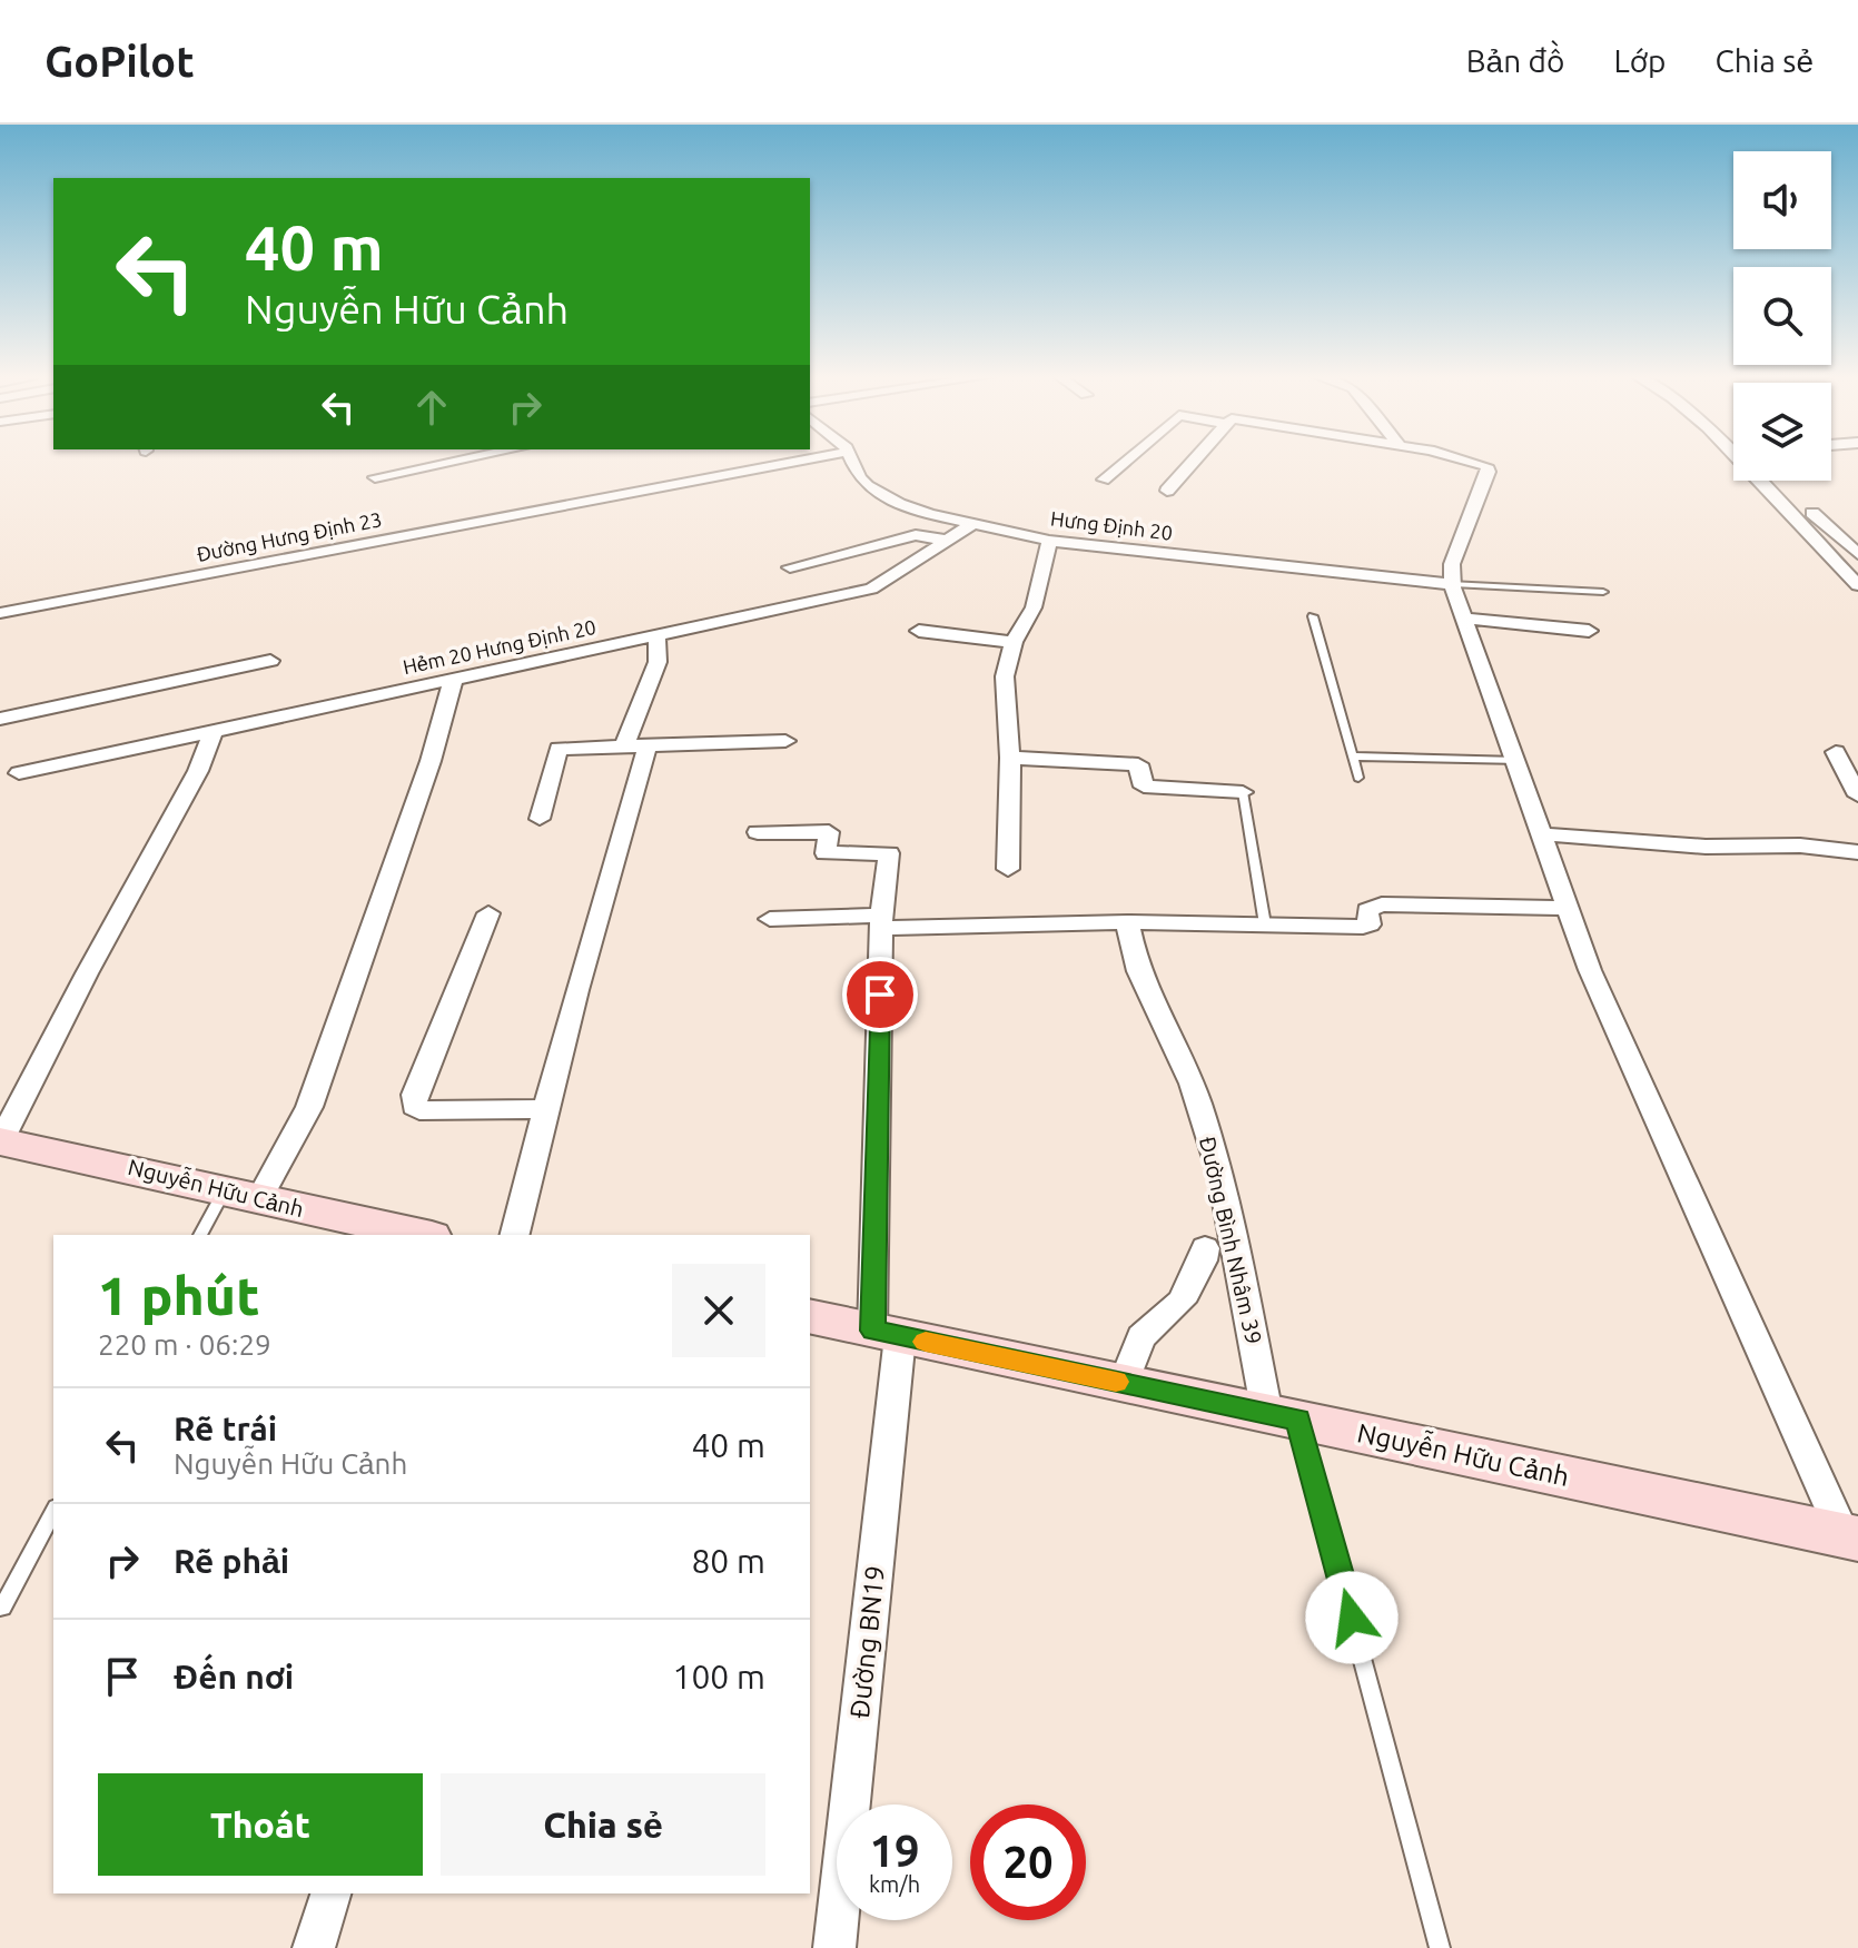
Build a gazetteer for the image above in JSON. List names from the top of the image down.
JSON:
{
  "streets": {
    "street": [
      "Hưng Định 20",
      "Đường Hưng Định 23",
      "Hẻm 20 Hưng Định 20",
      "Nguyễn Hữu Cảnh",
      "Đường Bình Nhâm 39",
      "Đường BN19"
    ]
  },
  "crossings": [
    ["Hưng Định 20", "Hẻm 20 Hưng Định 20"],
    ["Nguyễn Hữu Cảnh", "Đường Bình Nhâm 39"],
    ["Nguyễn Hữu Cảnh", "Đường BN19"]
  ],
  "page": {
    "header": "GoPilot",
    "nav": ["Bản đồ", "Lớp", "Chia sẻ"],
    "turn": ["40 m", "Nguyễn Hữu Cảnh"],
    "heading": ["1 phút", "220 m · 06:29"],
    "list": [
      {
        "name": "Rẽ trái",
        "note": "Nguyễn Hữu Cảnh",
        "value": "40 m"
      },
      {
        "name": "Rẽ phải",
        "value": "80 m"
      },
      {
        "name": "Đến nơi",
        "value": "100 m"
      }
    ],
    "buttons": ["Thoát", "Chia sẻ"],
    "speed": "19 km/h",
    "limit": "20"
  }
}
